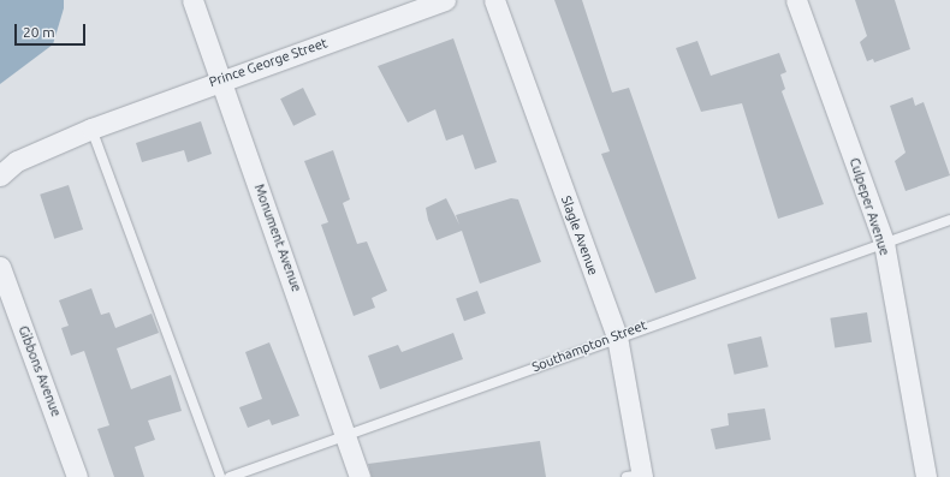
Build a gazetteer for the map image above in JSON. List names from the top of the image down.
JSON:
{
  "streets": {
    "street": [
      "Prince George Street",
      "Culpeper Avenue",
      "Slagle Avenue",
      "Monument Avenue",
      "Gibbons Avenue"
    ],
    "lane": ["Southampton Street"]
  },
  "crossings": [
    ["Prince George Street", "Monument Avenue"],
    ["Culpeper Avenue", "Southampton Street"],
    ["Slagle Avenue", "Southampton Street"],
    ["Monument Avenue", "Southampton Street"]
  ],
  "scale_bar": "20 m"
}
